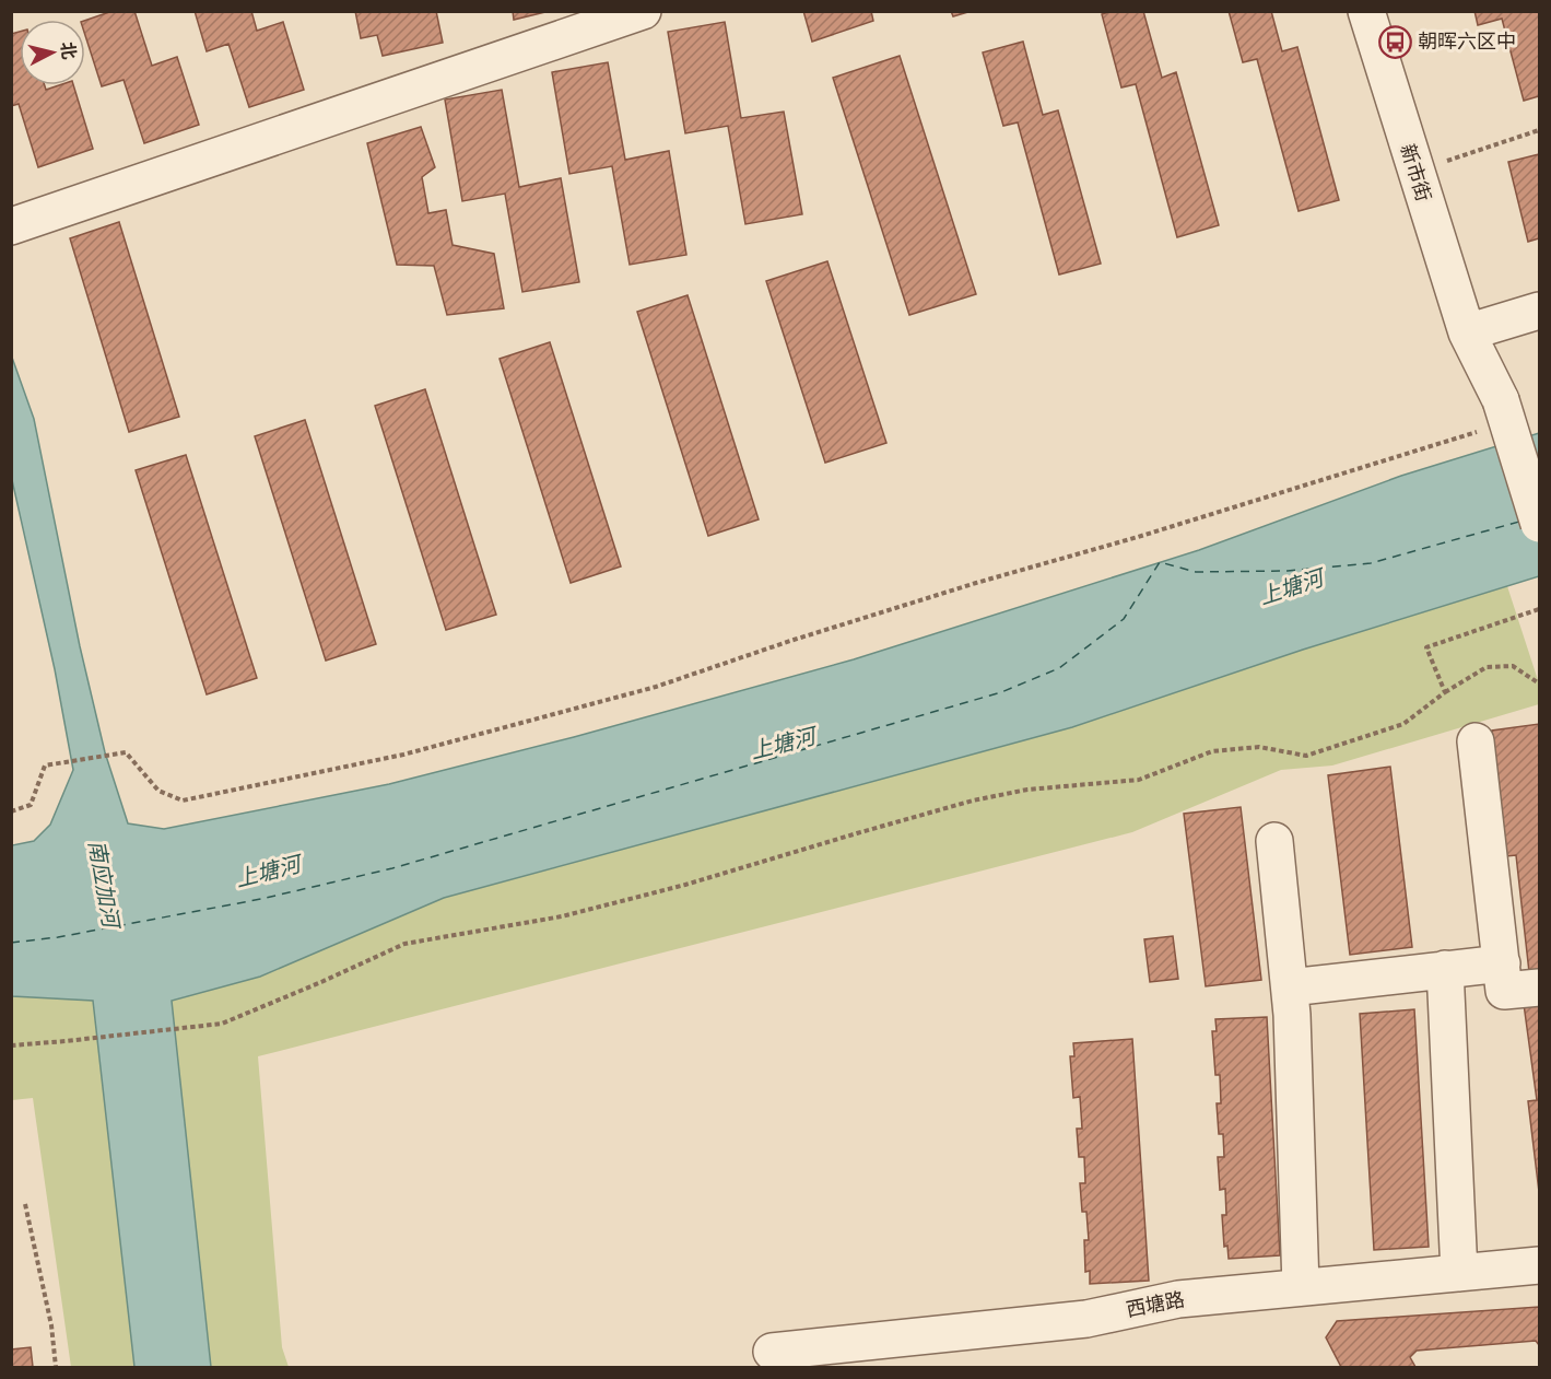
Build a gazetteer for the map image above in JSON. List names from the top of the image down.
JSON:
{
  "streets": {
    "street": ["新市街", "西塘路"]
  },
  "water": ["上塘河", "南应加河"],
  "places": {
    "bus stop": ["朝晖六区中"]
  },
  "north": "right"
}
